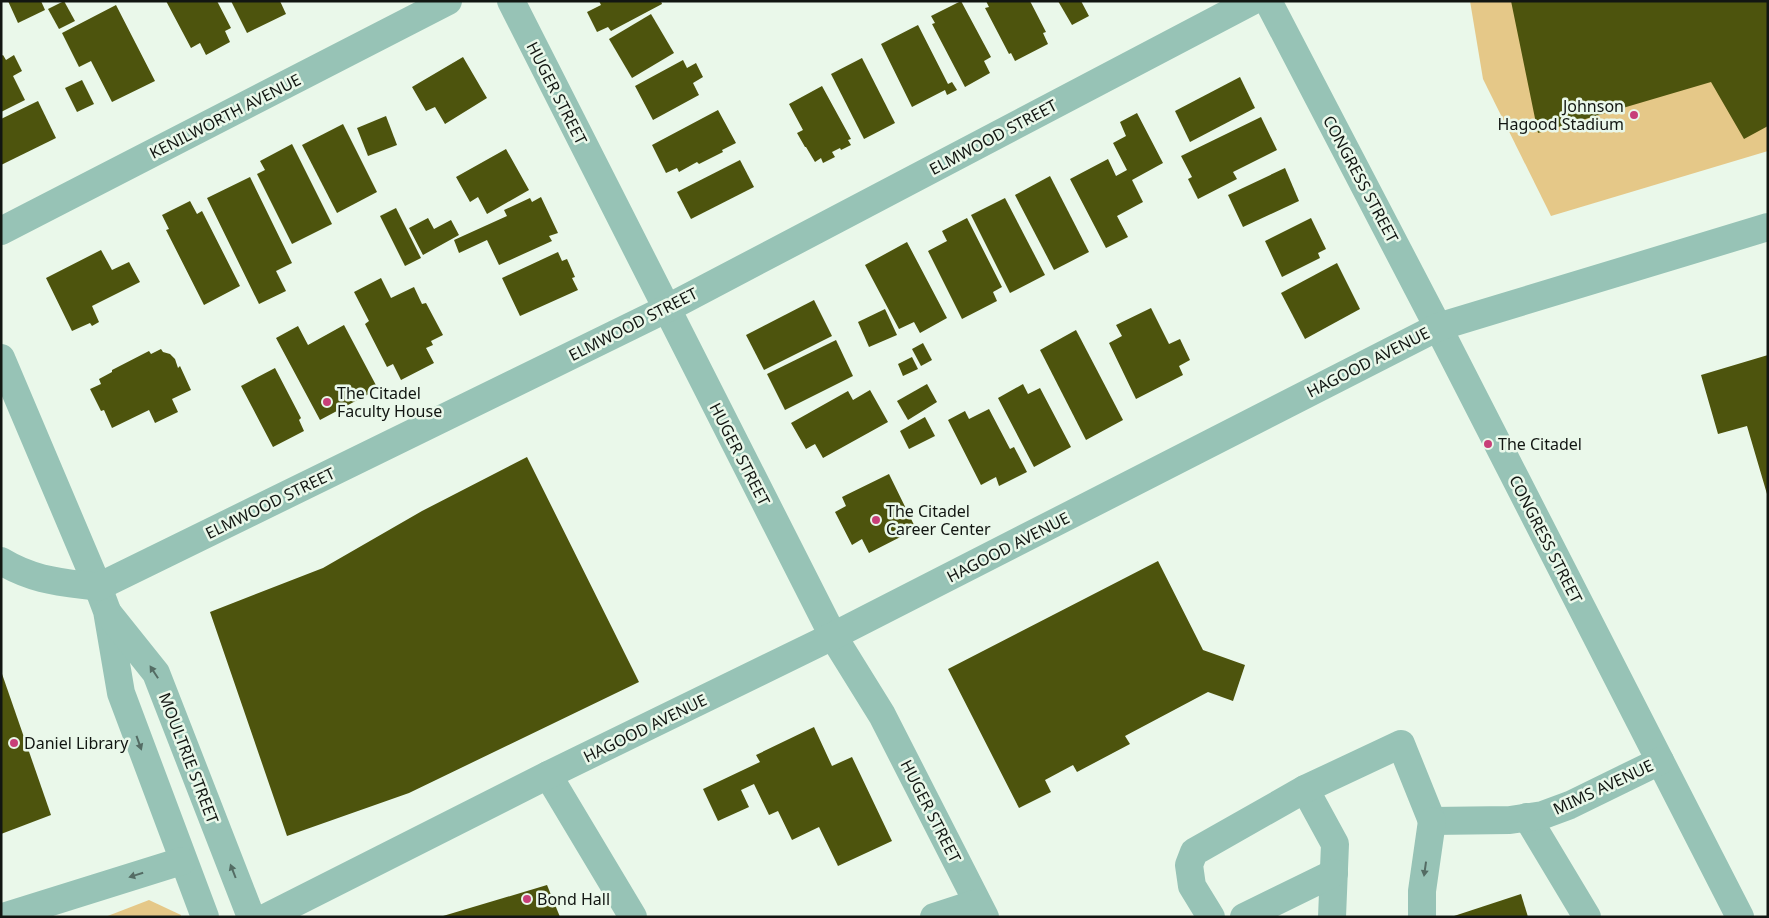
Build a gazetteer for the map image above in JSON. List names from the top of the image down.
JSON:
{
  "streets": {
    "street": [
      "HUGER STREET",
      "KENILWORTH AVENUE",
      "ELMWOOD STREET",
      "CONGRESS STREET",
      "HAGOOD AVENUE",
      "MOULTRIE STREET",
      "MIMS AVENUE"
    ]
  },
  "crossings": [
    ["HUGER STREET", "ELMWOOD STREET"],
    ["HUGER STREET", "HAGOOD AVENUE"],
    ["ELMWOOD STREET", "MOULTRIE STREET"],
    ["CONGRESS STREET", "HAGOOD AVENUE"],
    ["CONGRESS STREET", "MIMS AVENUE"]
  ],
  "places": [
    "Johnson Hagood Stadium",
    "The Citadel Faculty House",
    "The Citadel",
    "The Citadel Career Center",
    "Daniel Library",
    "Bond Hall"
  ]
}
